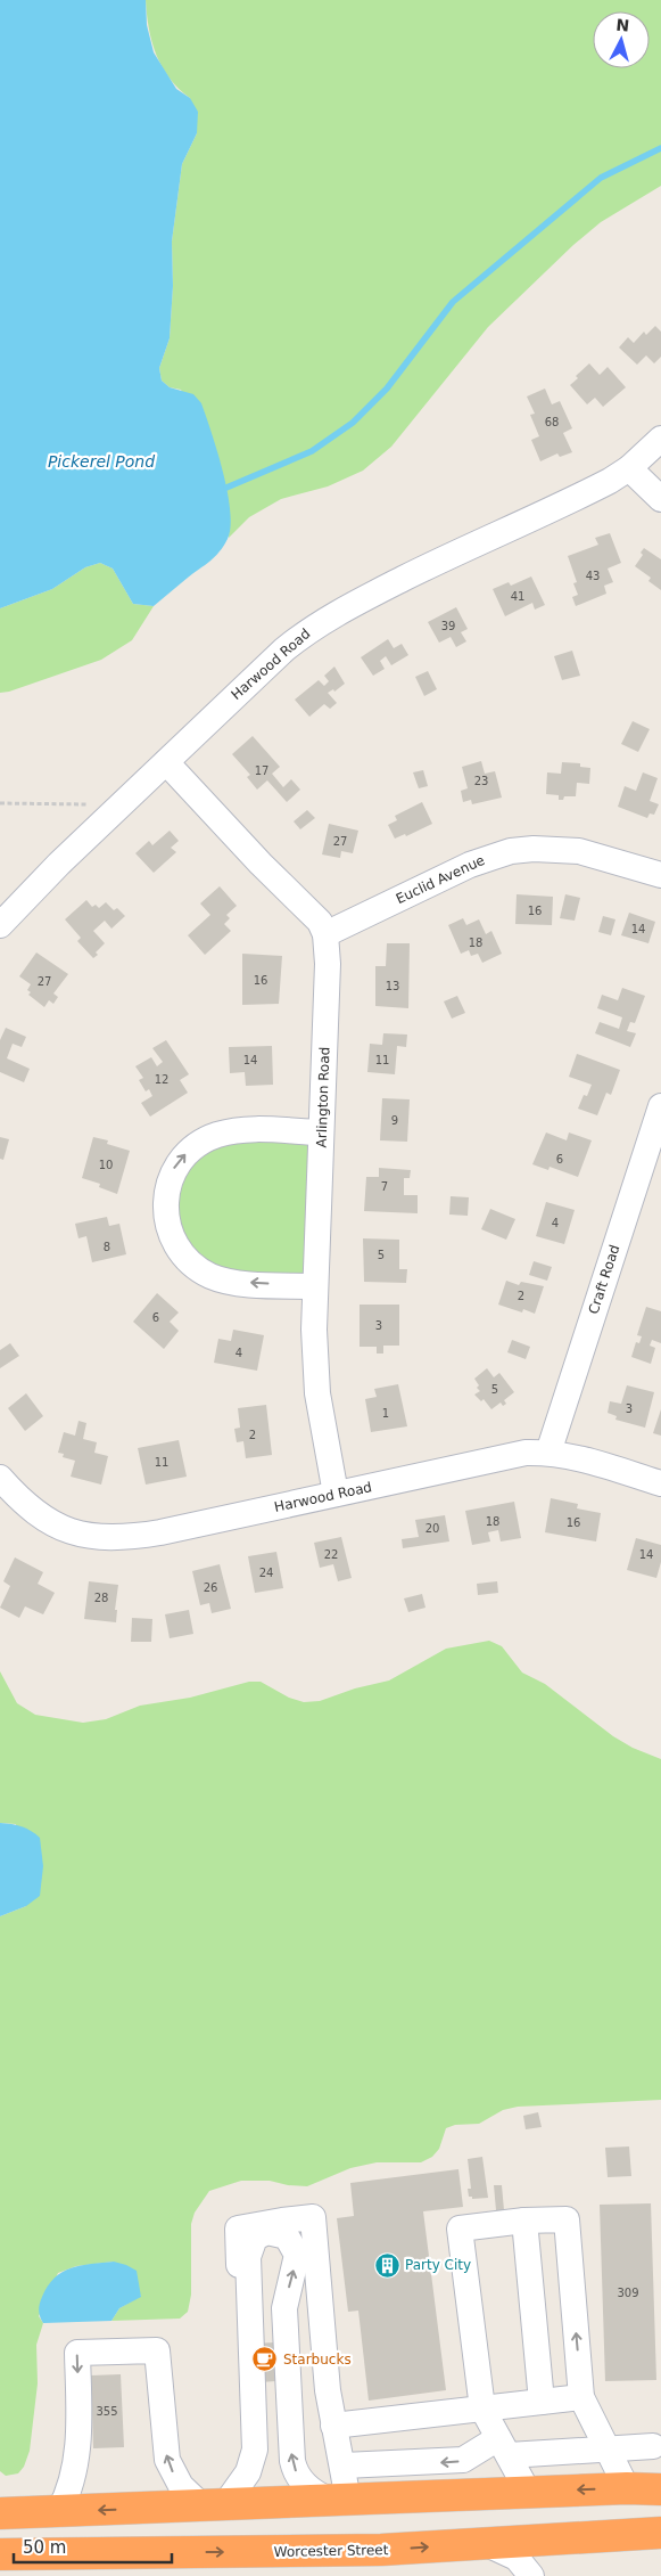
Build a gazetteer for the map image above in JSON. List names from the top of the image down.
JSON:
{
  "streets": {
    "highway": ["Worcester Street"],
    "street": [
      "Harwood Road",
      "Euclid Avenue",
      "Arlington Road",
      "Craft Road"
    ]
  },
  "crossings": [
    ["Harwood Road", "Arlington Road"],
    ["Harwood Road", "Craft Road"],
    ["Euclid Avenue", "Arlington Road"]
  ],
  "water": ["Pickerel Pond"],
  "places": {
    "building": ["Party City"],
    "cafe": ["Starbucks"]
  },
  "house_numbers": [
    "68",
    "43",
    "41",
    "39",
    "17",
    "23",
    "27",
    "16",
    "14",
    "18",
    "16",
    "27",
    "13",
    "14",
    "11",
    "12",
    "9",
    "6",
    "10",
    "7",
    "4",
    "8",
    "5",
    "2",
    "6",
    "3",
    "4",
    "5",
    "3",
    "1",
    "2",
    "11",
    "18",
    "16",
    "20",
    "22",
    "14",
    "24",
    "26",
    "28",
    "309",
    "355"
  ],
  "scale_bar": "50 m",
  "north": "top"
}
